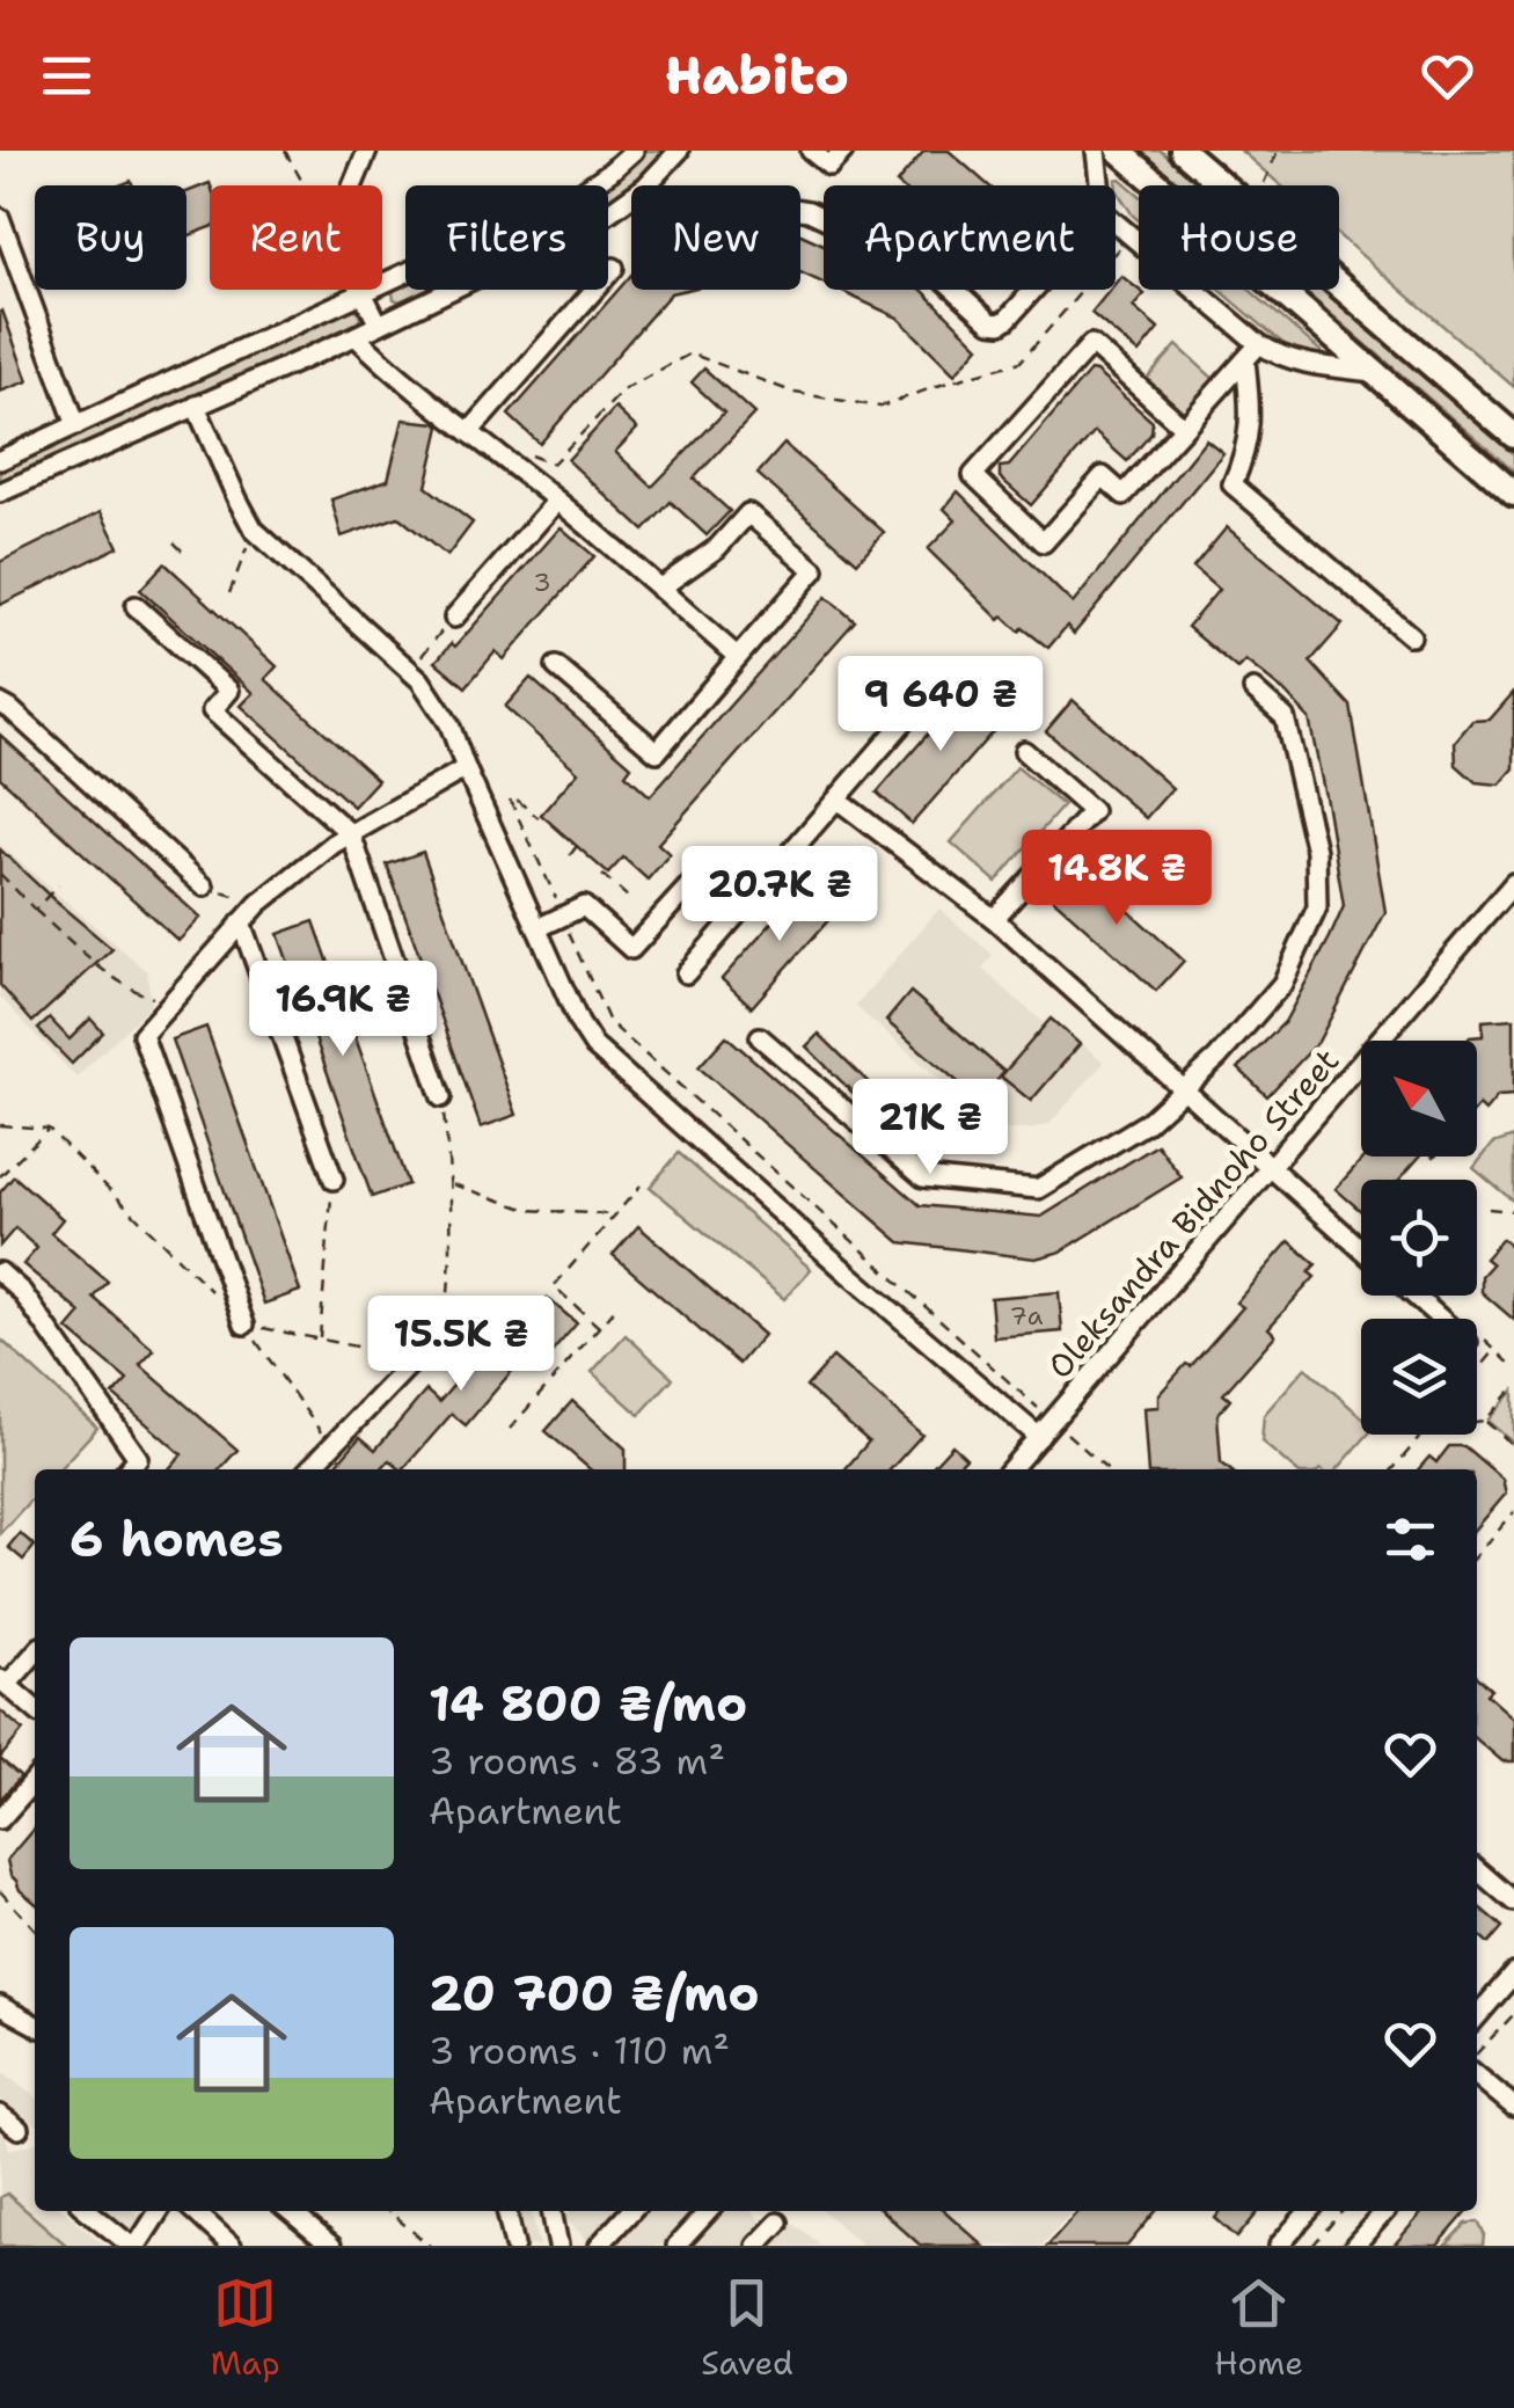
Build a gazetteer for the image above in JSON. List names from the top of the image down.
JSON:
{
  "streets": {
    "street": ["Oleksandra Bidnoho Street"]
  },
  "house_numbers": ["3", "7а"],
  "north": "top left",
  "page": {
    "header": "Habito",
    "chip": [
      "Buy",
      "Rent",
      "Filters",
      "New",
      "Apartment",
      "House"
    ],
    "price": [
      "9 640 ₴",
      "14.8K ₴",
      "20.7K ₴",
      "16.9K ₴",
      "21K ₴",
      "15.5K ₴"
    ],
    "heading": "6 homes",
    "list": [
      {
        "name": "14 800 ₴/mo",
        "note": "3 rooms · 83 m² · Apartment"
      },
      {
        "name": "20 700 ₴/mo",
        "note": "3 rooms · 110 m² · Apartment"
      }
    ],
    "tabs": ["Map", "Saved", "Home"]
  }
}
